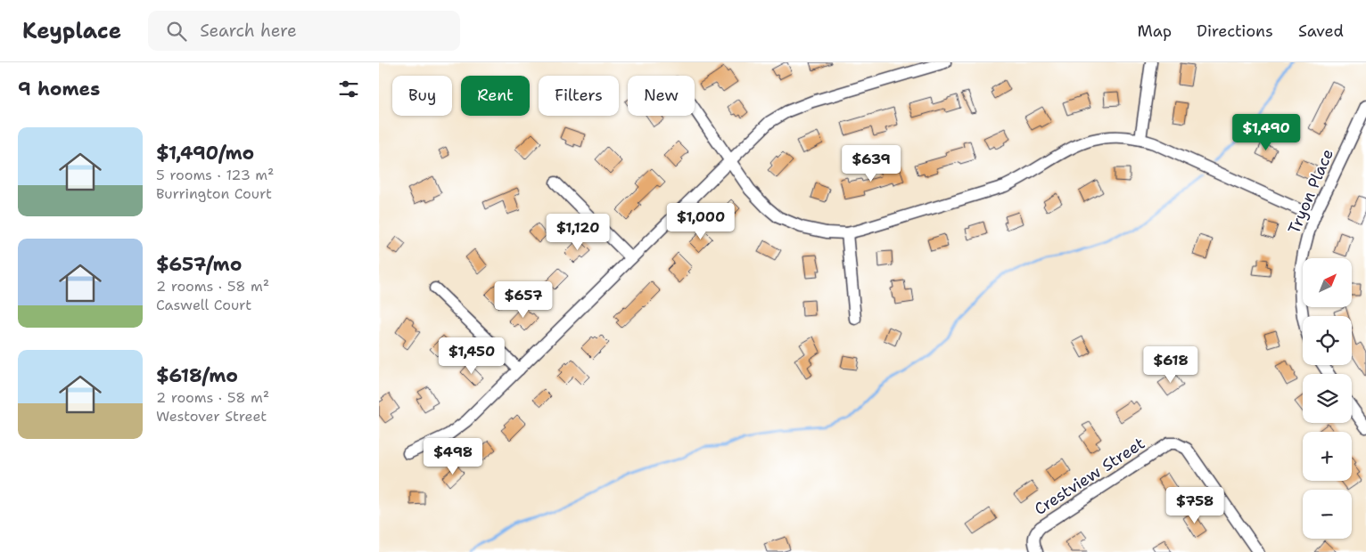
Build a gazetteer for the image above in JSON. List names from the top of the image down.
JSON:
{
  "streets": {
    "street": ["Tryon Place", "Crestview Street"]
  },
  "north": "top right",
  "page": {
    "header": "Keyplace",
    "search": "Search here",
    "nav": ["Map", "Directions", "Saved"],
    "heading": "9 homes",
    "chip": [
      "Buy",
      "Rent",
      "Filters",
      "New"
    ],
    "price": [
      "$1,490",
      "$639",
      "$1,000",
      "$1,120",
      "$657",
      "$1,450",
      "$618",
      "$498",
      "$758"
    ],
    "list": [
      {
        "name": "$1,490/mo",
        "note": "5 rooms · 123 m² · Burrington Court"
      },
      {
        "name": "$657/mo",
        "note": "2 rooms · 58 m² · Caswell Court"
      },
      {
        "name": "$618/mo",
        "note": "2 rooms · 58 m² · Westover Street"
      }
    ],
    "map_buttons": ["+", "−"]
  }
}
